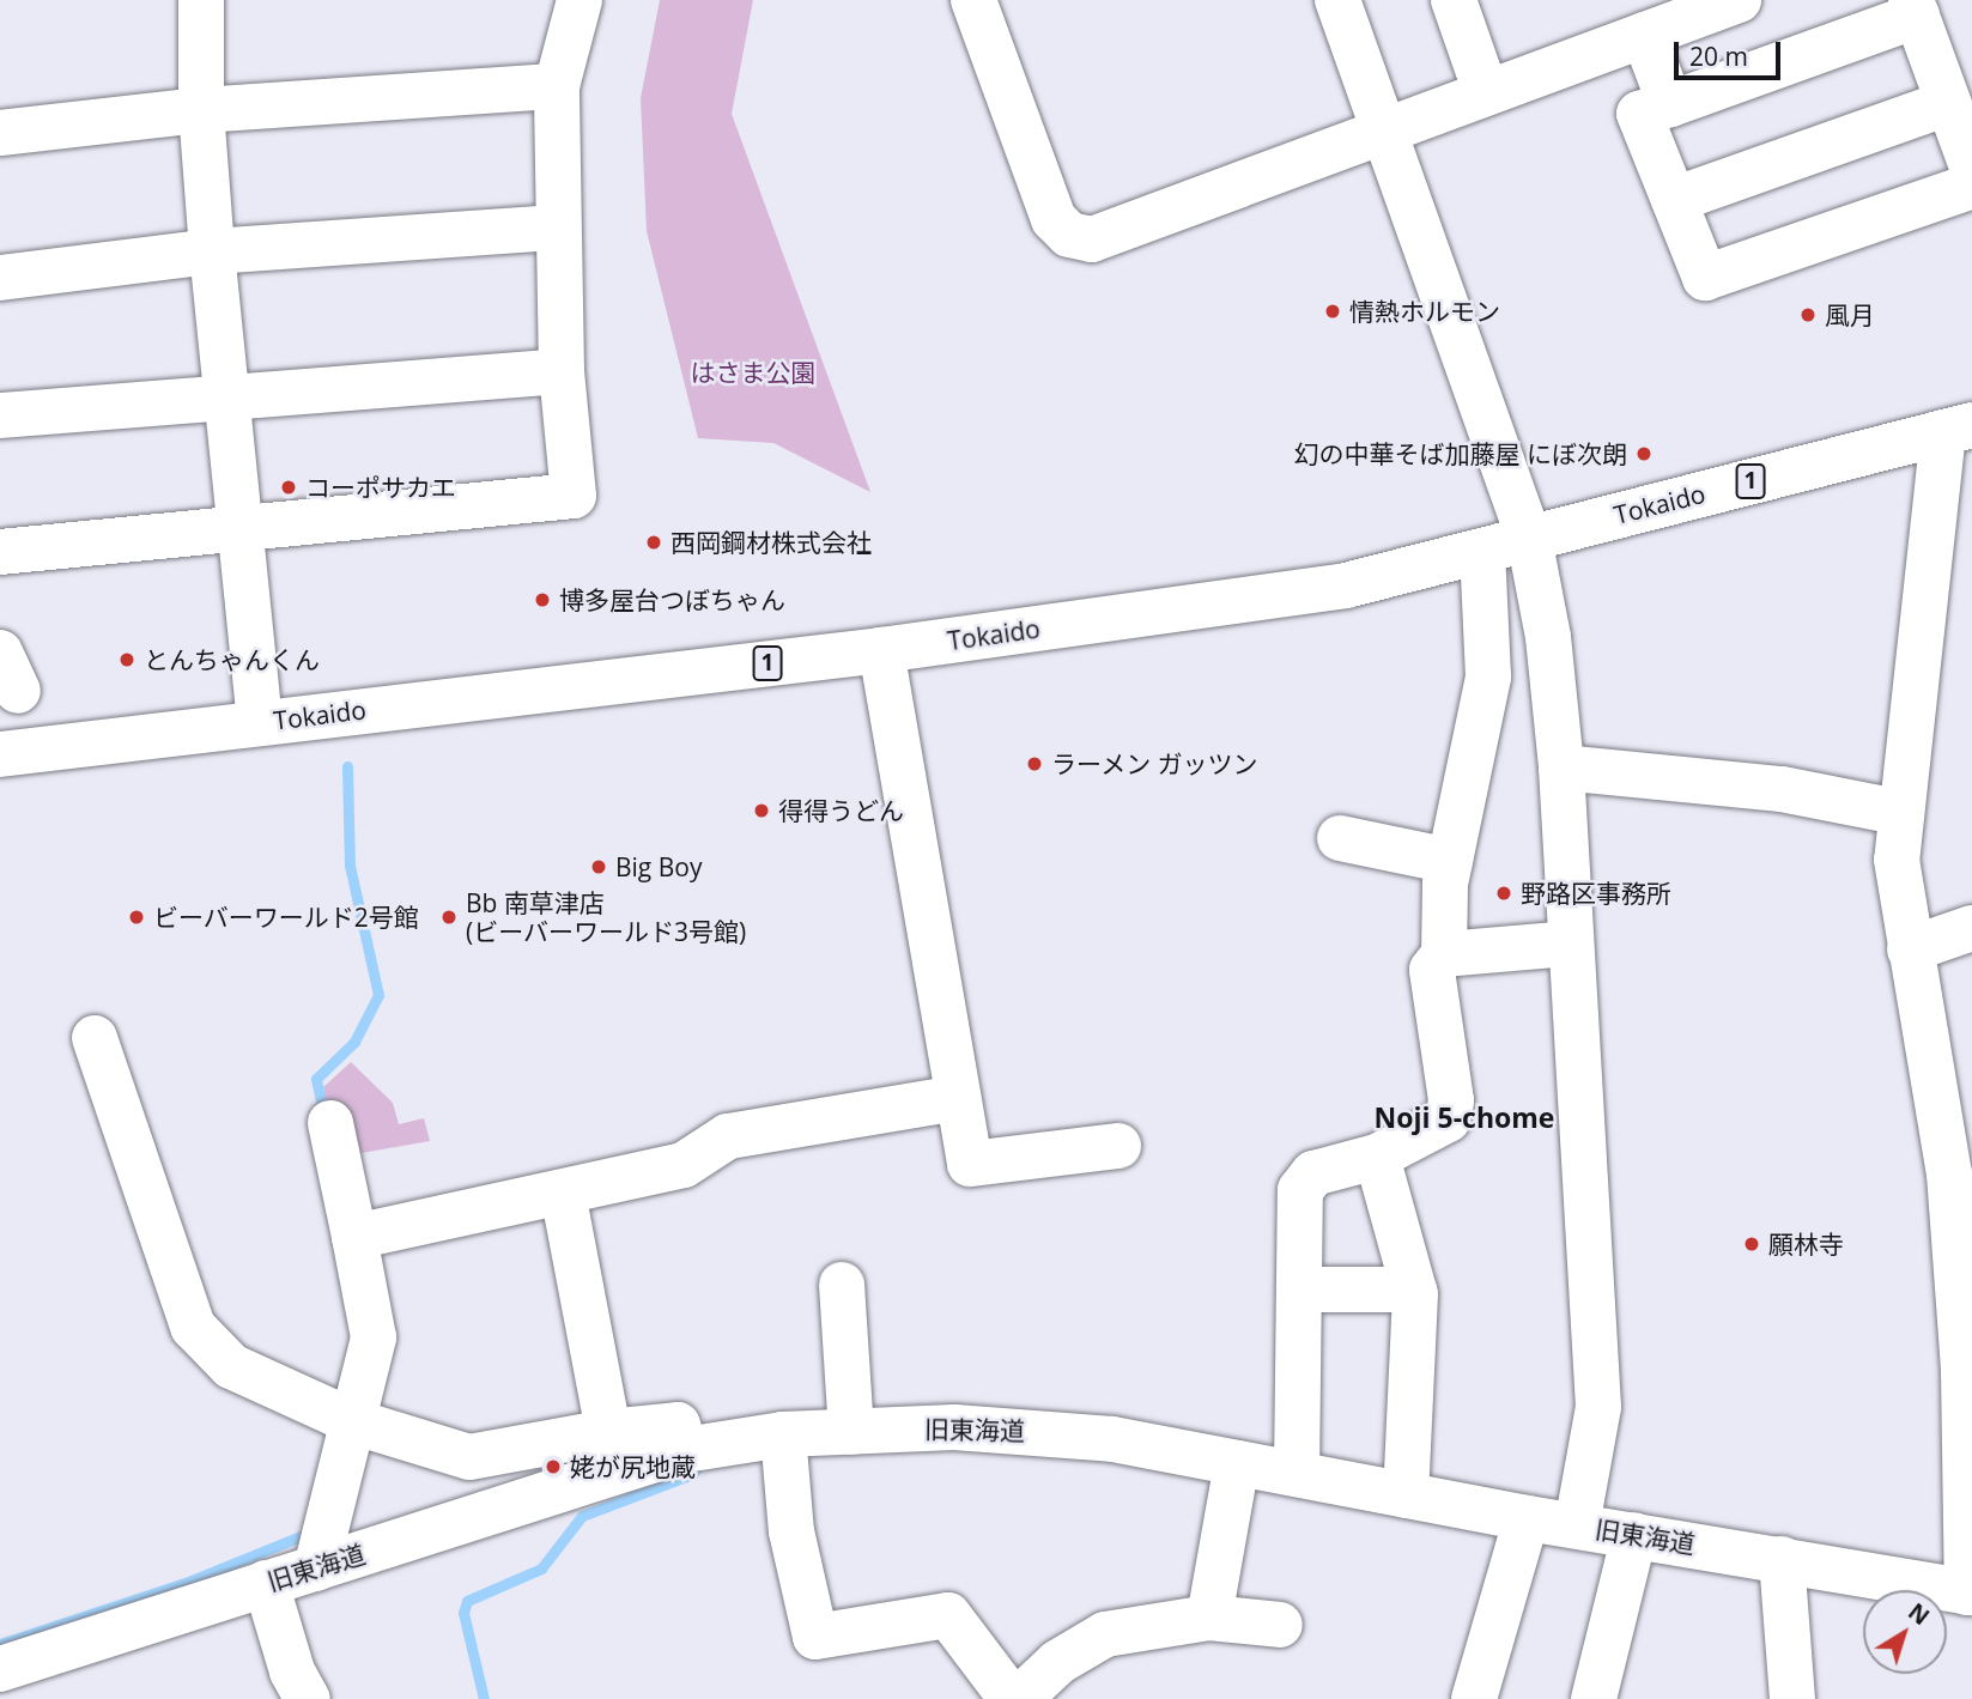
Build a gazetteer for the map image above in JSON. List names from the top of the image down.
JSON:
{
  "streets": {
    "main road": ["1", "Tokaido", "旧東海道"]
  },
  "districts": ["Noji 5-chome"],
  "parks": ["はさま公園"],
  "places": [
    "情熱ホルモン",
    "風月",
    "幻の中華そば加藤屋 にぼ次朗",
    "コーポサカエ",
    "西岡鋼材株式会社",
    "博多屋台つぼちゃん",
    "とんちゃんくん",
    "ラーメン ガッツン",
    "得得うどん",
    "Big Boy",
    "野路区事務所",
    "ビーバーワールド2号館",
    "Bb 南草津店 (ビーバーワールド3号館)",
    "願林寺",
    "姥が尻地蔵"
  ],
  "scale_bar": "20 m",
  "north": "top right"
}
